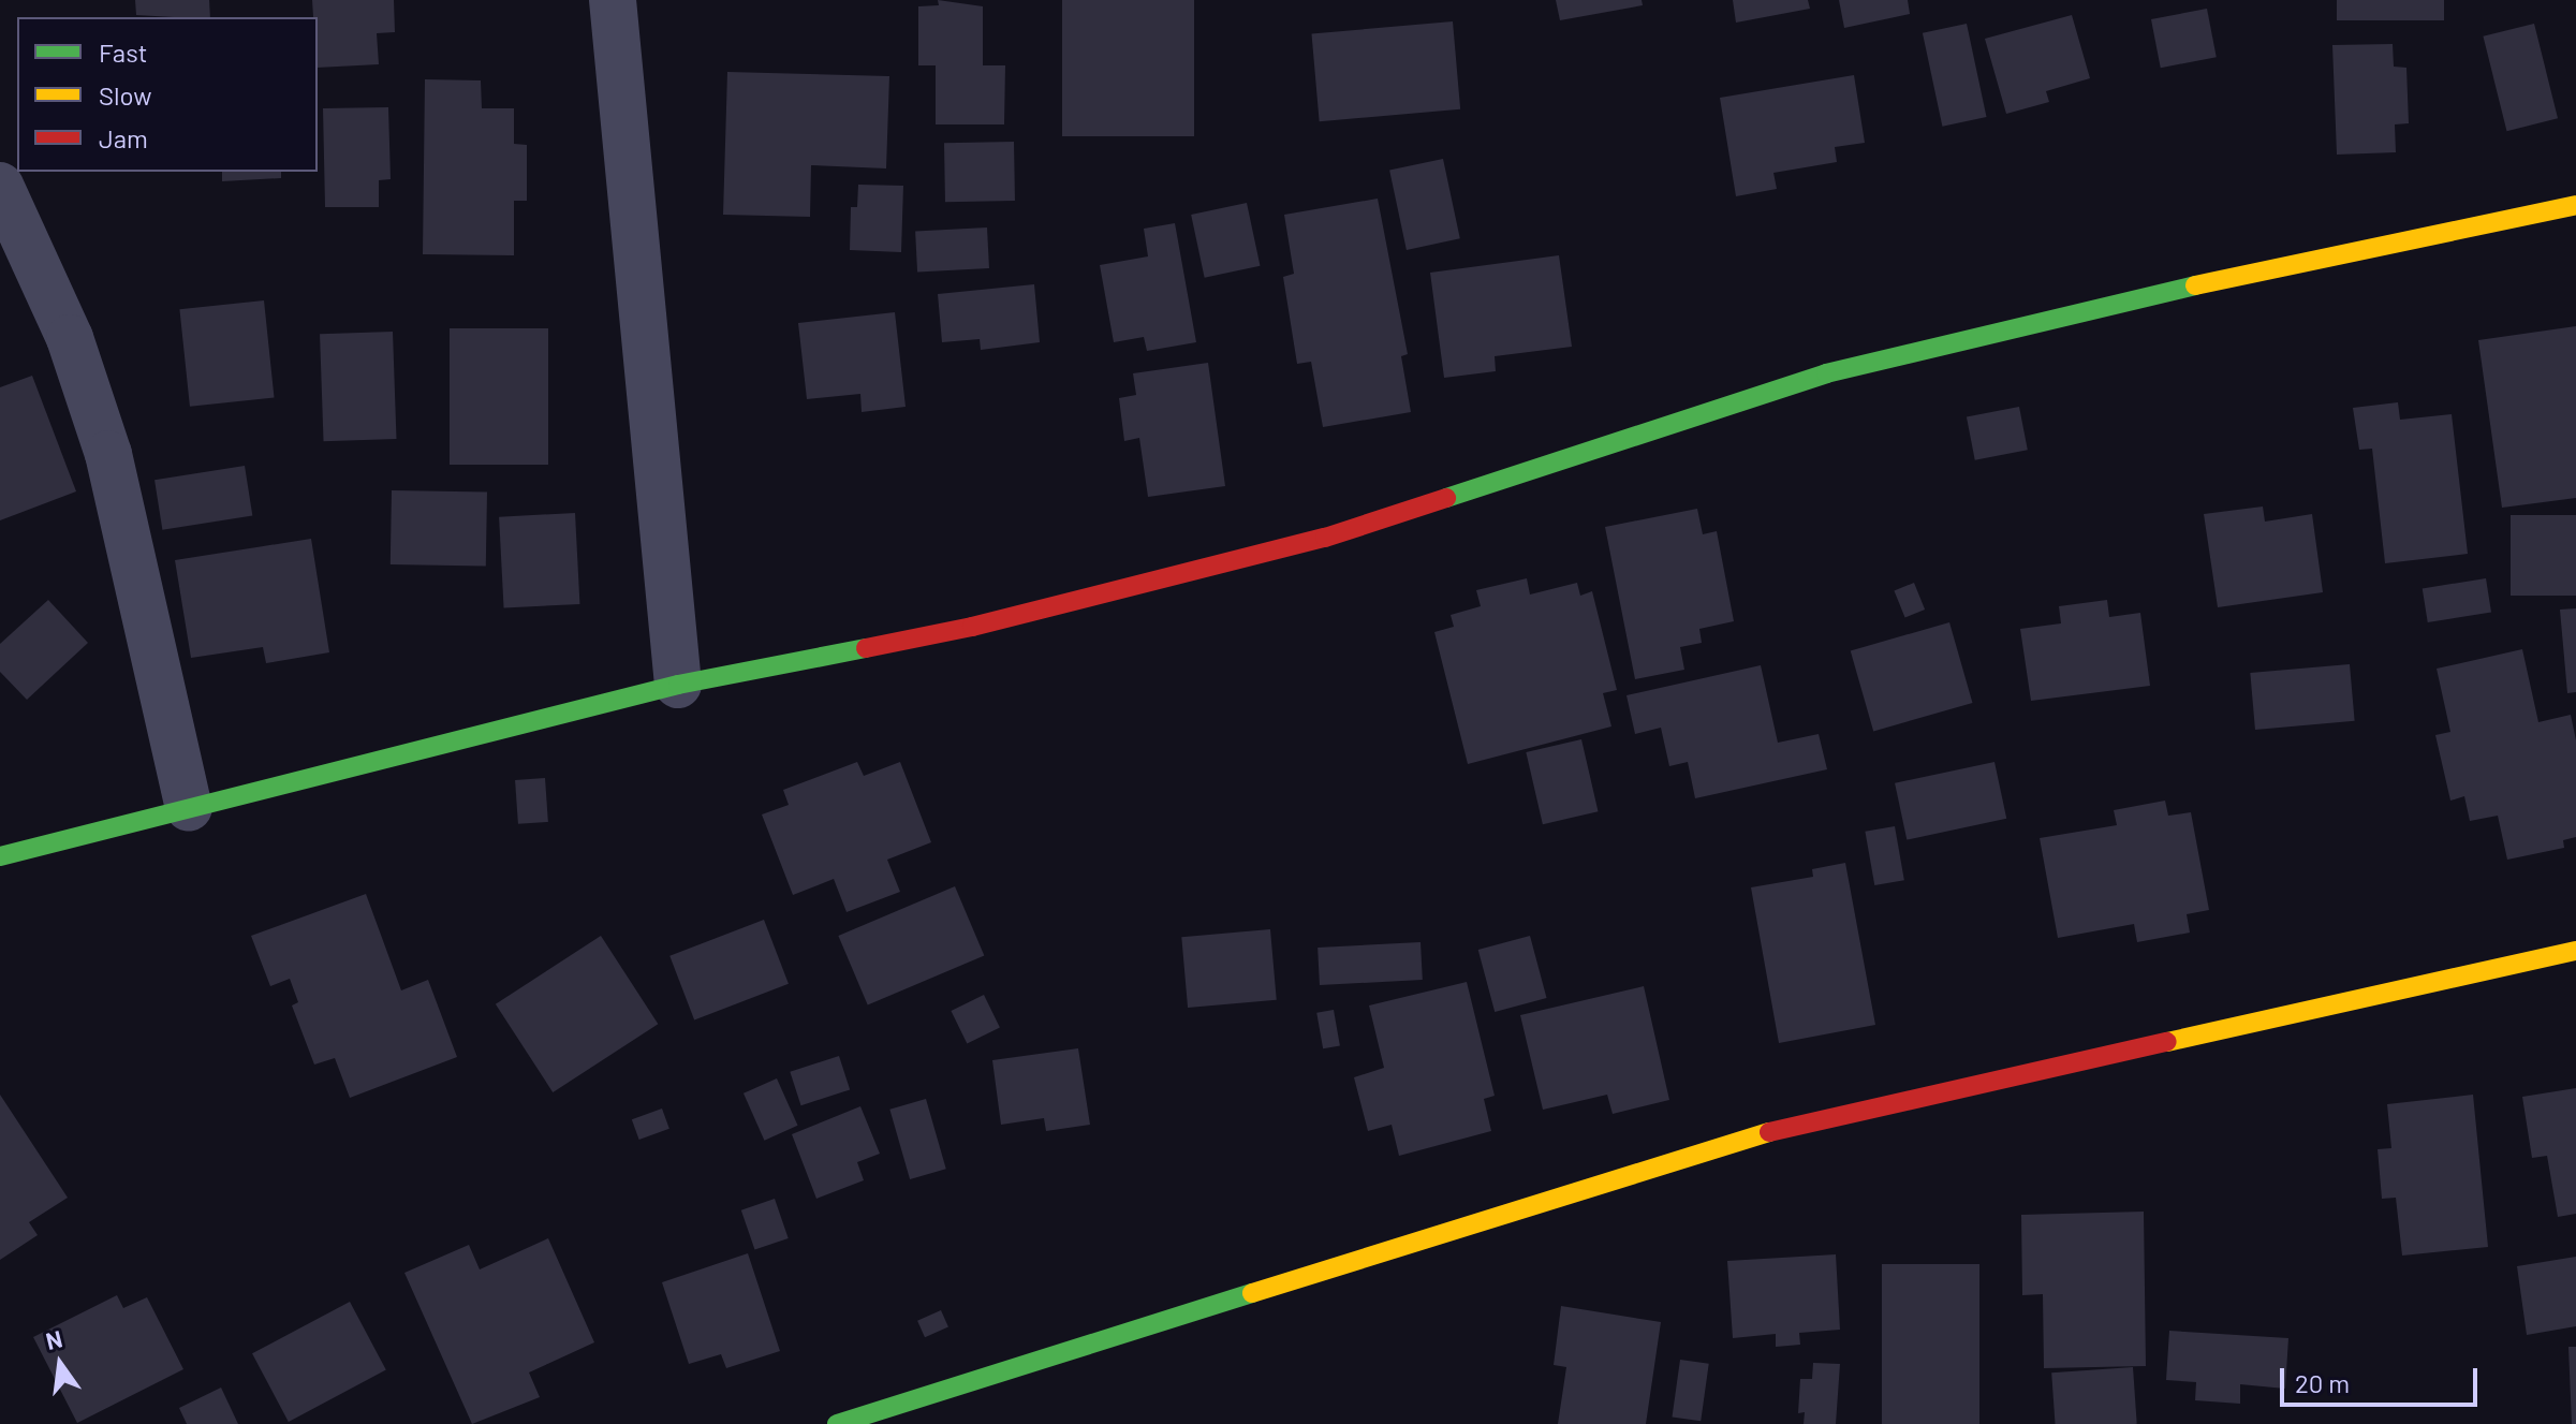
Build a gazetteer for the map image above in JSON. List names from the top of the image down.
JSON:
{
  "legend": ["Fast", "Slow", "Jam"],
  "scale_bar": "20 m",
  "north": "top"
}
